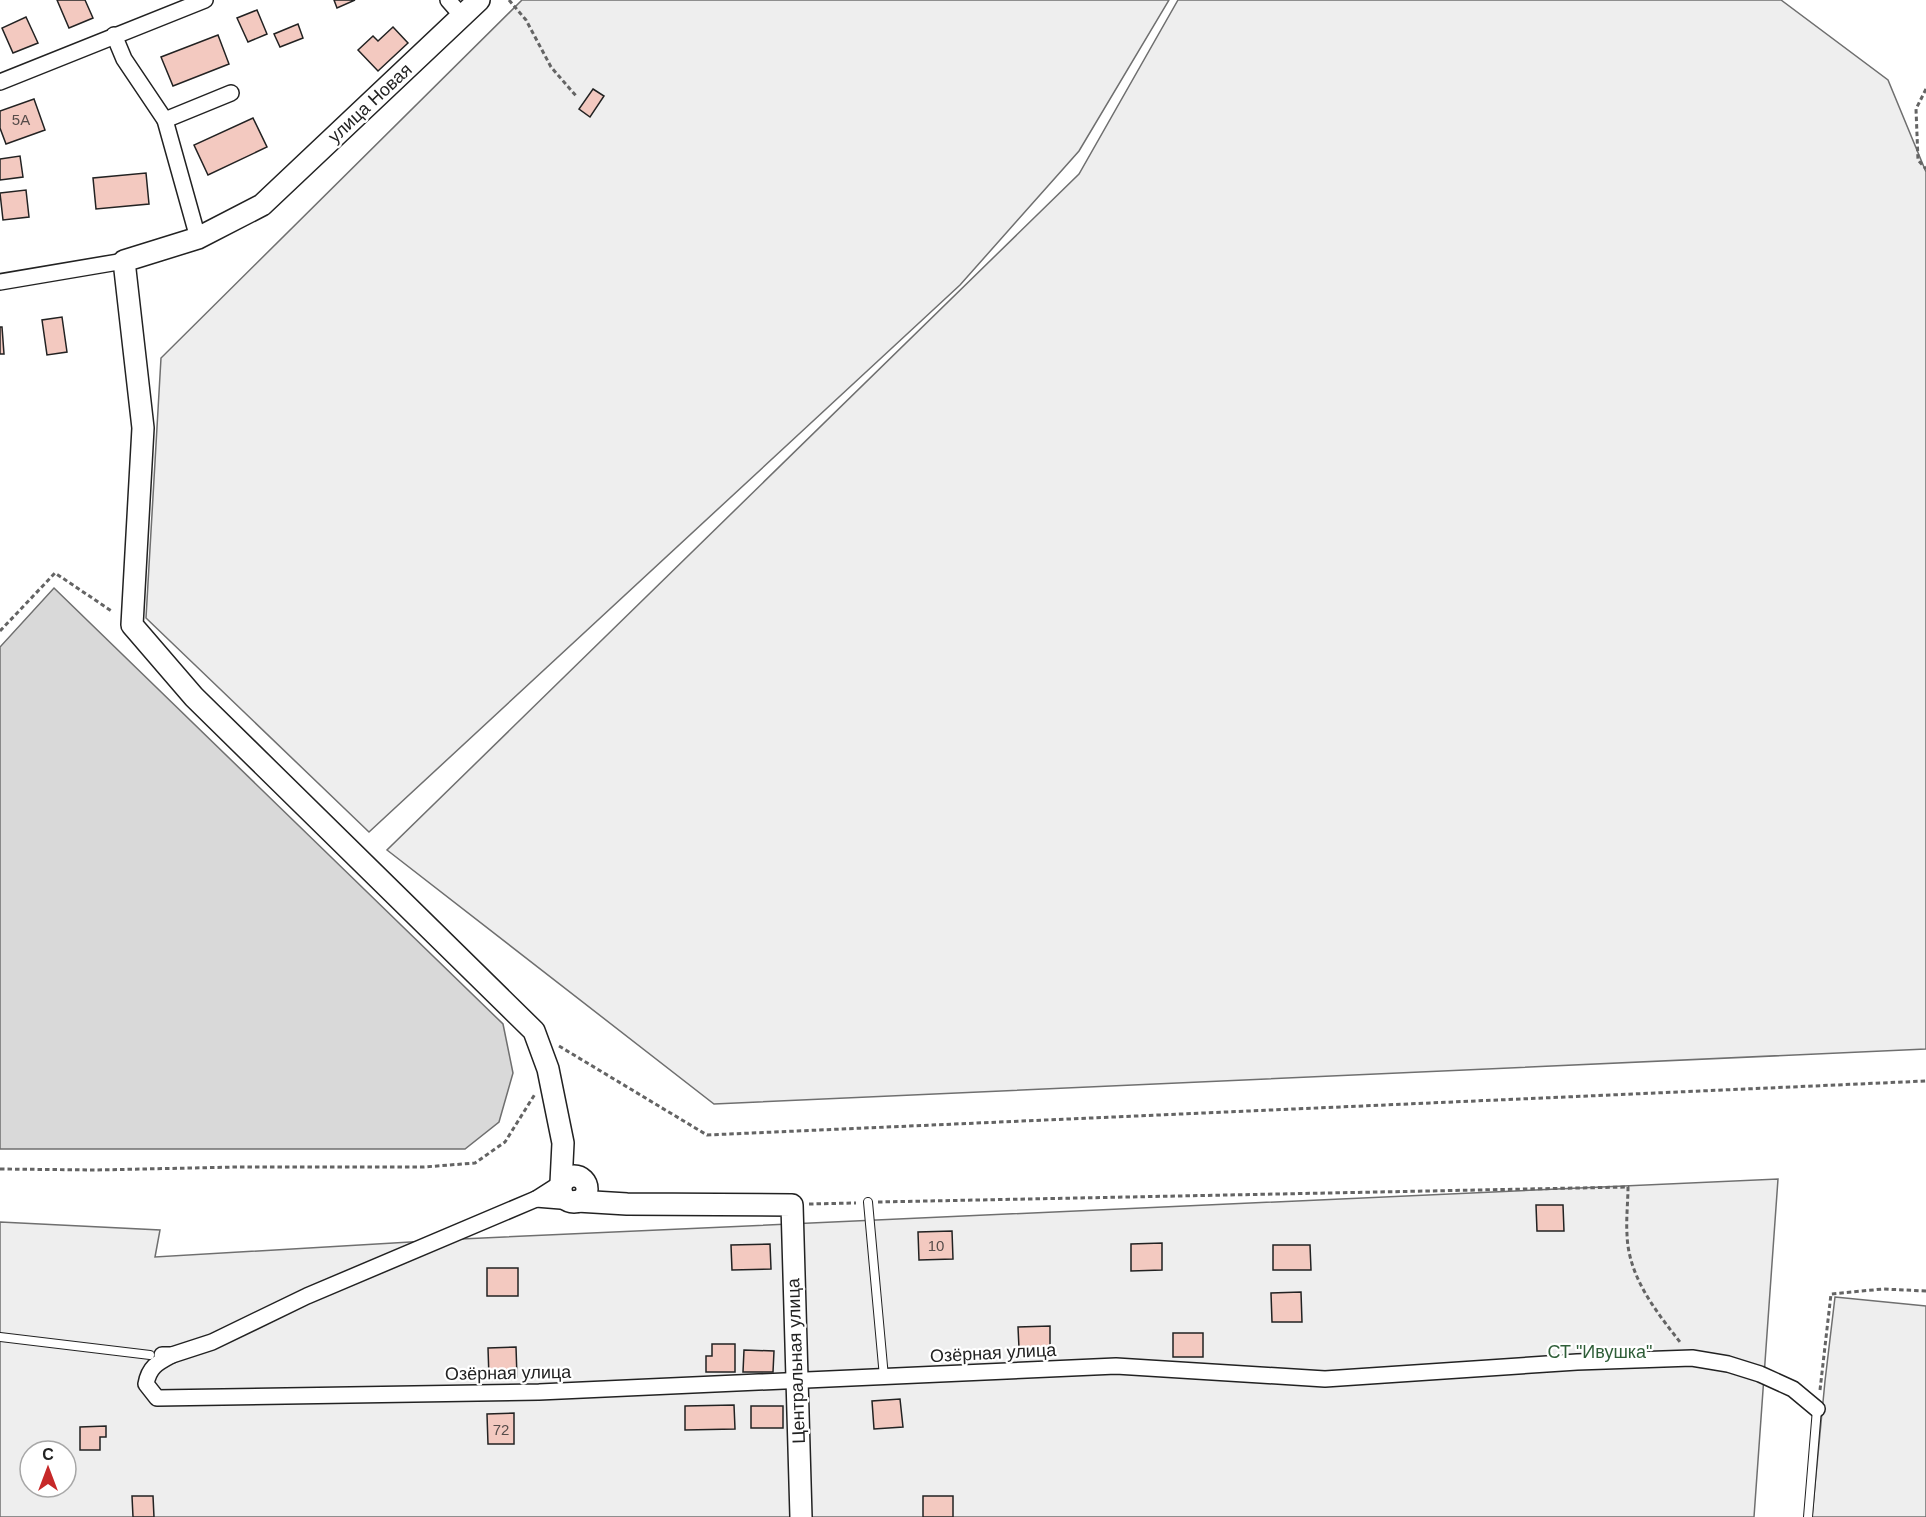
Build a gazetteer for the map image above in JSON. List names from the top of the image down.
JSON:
{
  "streets": {
    "street": ["улица Новая", "Озёрная улица", "Центральная улица"]
  },
  "crossings": [
    ["Озёрная улица", "Центральная улица"]
  ],
  "parks": ["СТ \"Ивушка\""],
  "house_numbers": ["5А", "10", "72"],
  "north": "top"
}
